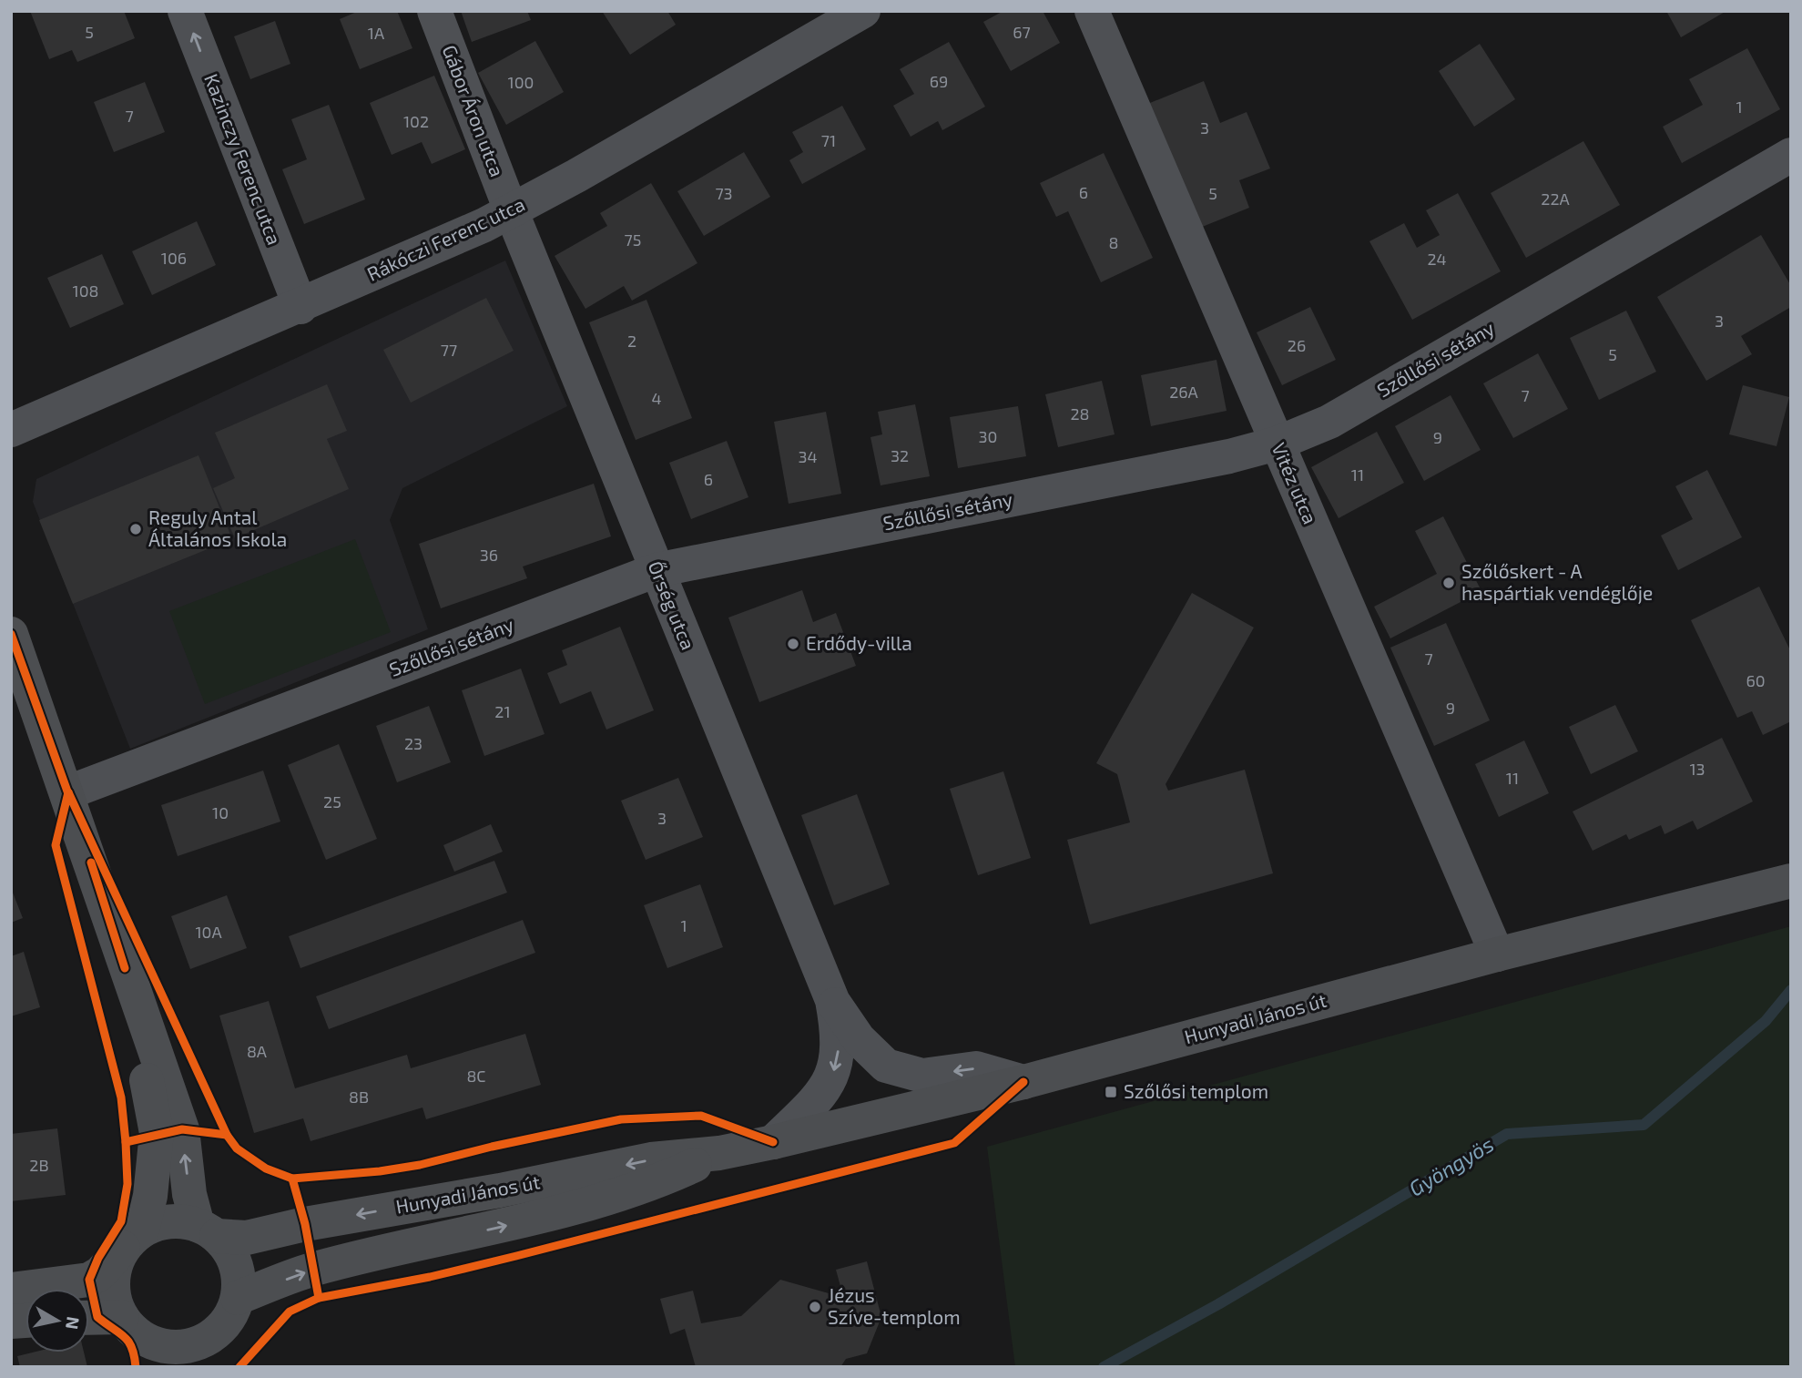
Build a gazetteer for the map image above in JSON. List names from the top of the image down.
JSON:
{
  "streets": {
    "street": [
      "Gábor Áron utca",
      "Kazinczy Ferenc utca",
      "Rákóczi Ferenc utca",
      "Szőllősi sétány",
      "Vitéz utca",
      "Őrség utca",
      "Hunyadi János út"
    ]
  },
  "crossings": [
    ["Gábor Áron utca", "Rákóczi Ferenc utca"],
    ["Gábor Áron utca", "Őrség utca"],
    ["Kazinczy Ferenc utca", "Rákóczi Ferenc utca"],
    ["Rákóczi Ferenc utca", "Őrség utca"],
    ["Szőllősi sétány", "Vitéz utca"],
    ["Szőllősi sétány", "Őrség utca"],
    ["Vitéz utca", "Hunyadi János út"],
    ["Őrség utca", "Hunyadi János út"]
  ],
  "one_way": ["Kazinczy Ferenc utca"],
  "water": ["Gyöngyös"],
  "places": {
    "other": [
      "Reguly Antal Általános Iskola",
      "Szőlőskert - A haspártiak vendéglője",
      "Erdődy-villa",
      "Jézus Szíve-templom"
    ],
    "transit": ["Szőlősi templom"]
  },
  "house_numbers": [
    "5",
    "67",
    "1A",
    "69",
    "100",
    "1",
    "7",
    "102",
    "3",
    "71",
    "6",
    "73",
    "5",
    "22A",
    "75",
    "8",
    "106",
    "24",
    "108",
    "3",
    "2",
    "26",
    "77",
    "5",
    "26A",
    "7",
    "4",
    "28",
    "30",
    "9",
    "32",
    "34",
    "11",
    "6",
    "36",
    "7",
    "60",
    "9",
    "21",
    "23",
    "13",
    "11",
    "25",
    "10",
    "3",
    "1",
    "10A",
    "8A",
    "8C",
    "8B",
    "2B"
  ],
  "north": "right"
}
